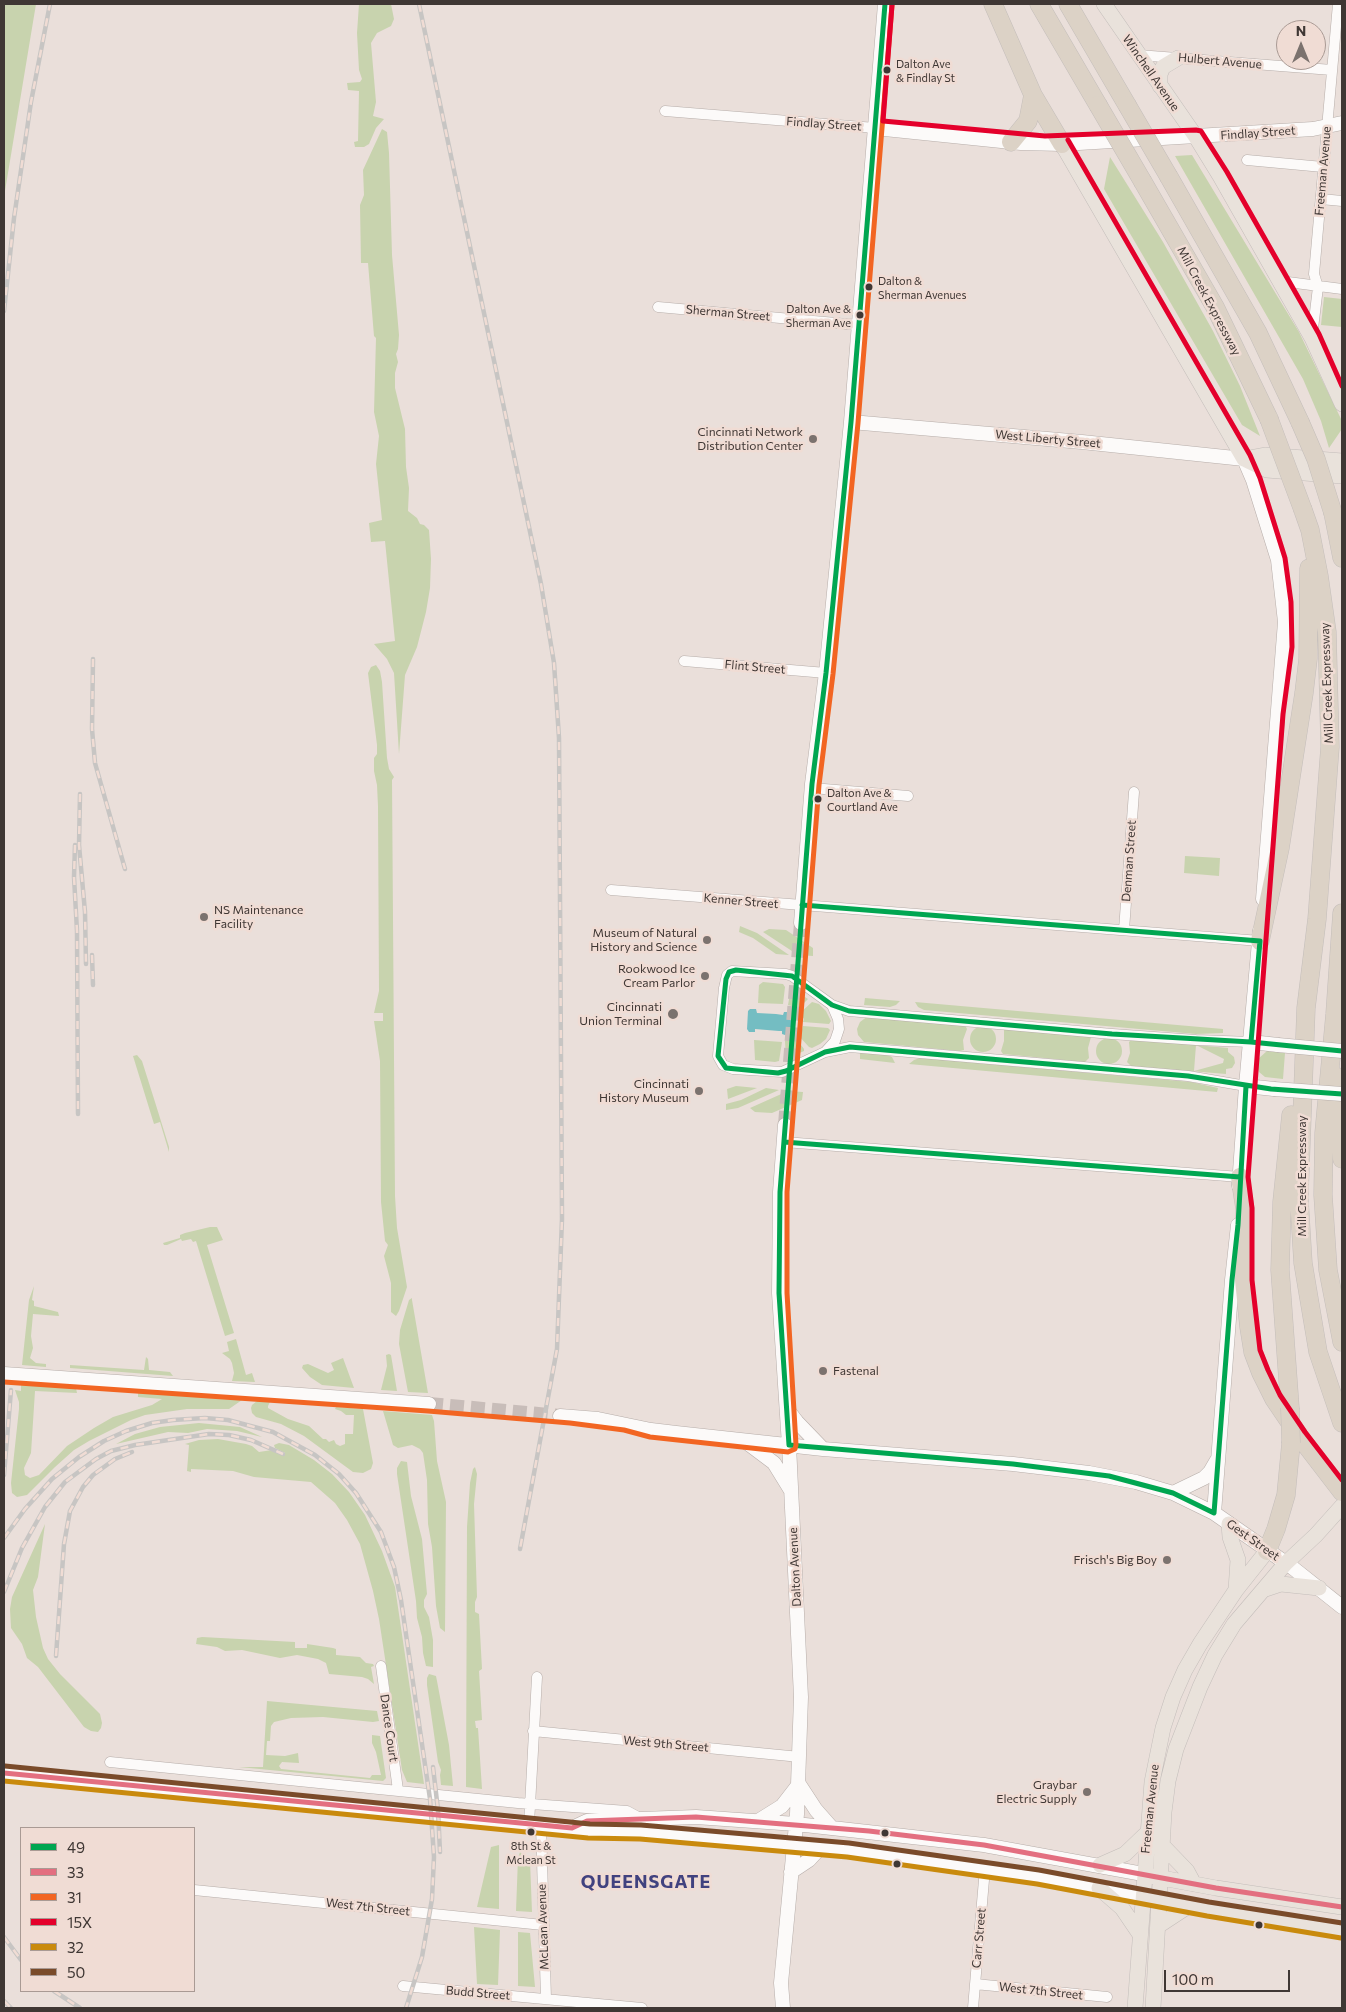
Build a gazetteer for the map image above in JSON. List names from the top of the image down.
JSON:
{
  "streets": {
    "highway": ["Mill Creek Expressway"],
    "main road": [
      "Winchell Avenue",
      "Findlay Street",
      "Freeman Avenue",
      "West Liberty Street",
      "Gest Street",
      "Dalton Avenue"
    ],
    "street": [
      "Hulbert Avenue",
      "Sherman Street",
      "Flint Street",
      "Denman Street",
      "Kenner Street",
      "Dance Court",
      "West 9th Street",
      "West 7th Street",
      "McLean Avenue",
      "Carr Street",
      "Budd Street"
    ]
  },
  "crossings": [
    ["Hulbert Avenue", "Winchell Avenue"],
    ["Hulbert Avenue", "Freeman Avenue"],
    ["Winchell Avenue", "Findlay Street"],
    ["Winchell Avenue", "Freeman Avenue"],
    ["Findlay Street", "Freeman Avenue"],
    ["Freeman Avenue", "Gest Street"],
    ["Denman Street", "Kenner Street"],
    ["Gest Street", "Dalton Avenue"],
    ["Dalton Avenue", "West 9th Street"],
    ["West 9th Street", "McLean Avenue"],
    ["West 7th Street", "McLean Avenue"],
    ["West 7th Street", "Carr Street"],
    ["McLean Avenue", "Budd Street"]
  ],
  "districts": ["QUEENSGATE"],
  "places": [
    "Dalton Ave & Findlay St",
    "Dalton & Sherman Avenues",
    "Dalton Ave & Sherman Ave",
    "Cincinnati Network Distribution Center",
    "Dalton Ave & Courtland Ave",
    "NS Maintenance Facility",
    "Museum of Natural History and Science",
    "Rookwood Ice Cream Parlor",
    "Cincinnati Union Terminal",
    "Cincinnati History Museum",
    "Fastenal",
    "Frisch's Big Boy",
    "Graybar Electric Supply",
    "8th St & Mclean St"
  ],
  "lines": [
    "transit line 49",
    "transit line 31",
    "transit line 15X",
    "transit line 50",
    "transit line 33",
    "transit line 32"
  ],
  "legend": [
    "49",
    "33",
    "31",
    "15X",
    "32",
    "50"
  ],
  "scale_bar": "100 m",
  "north": "top"
}
